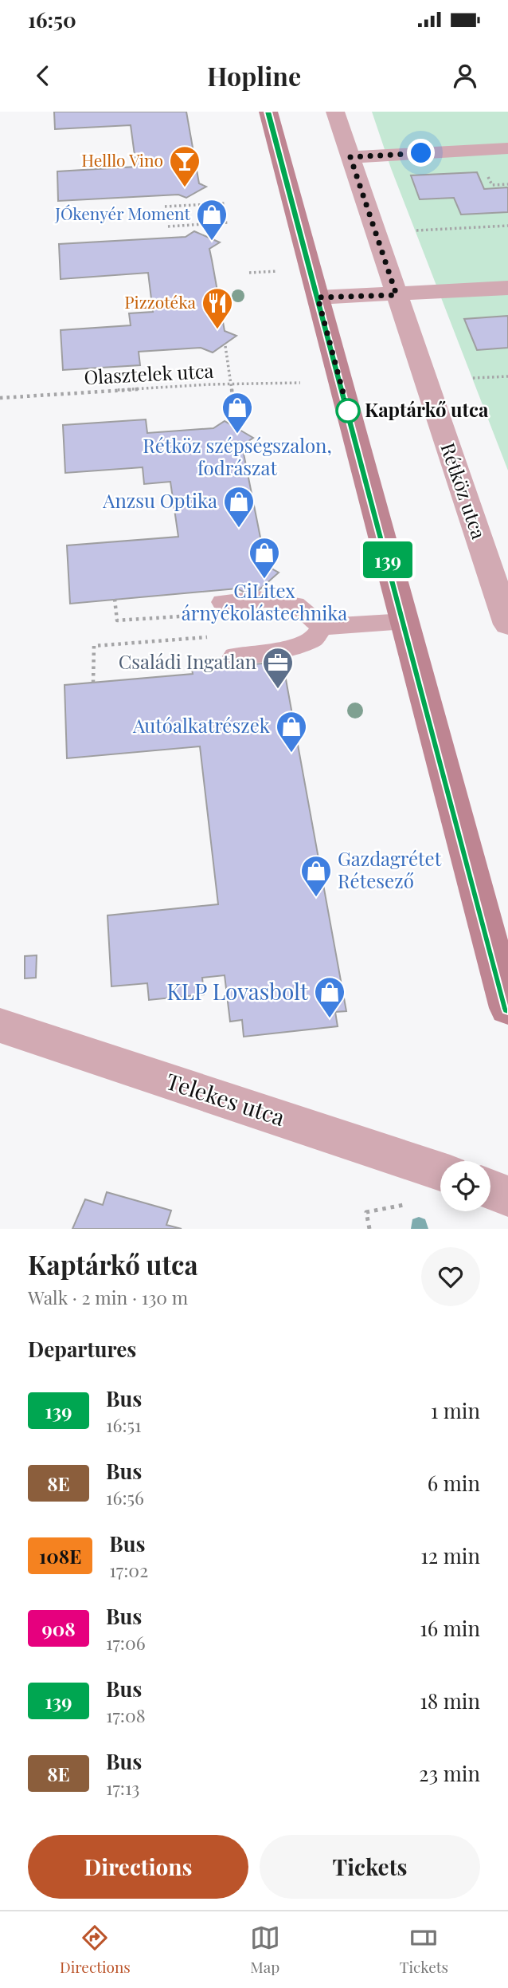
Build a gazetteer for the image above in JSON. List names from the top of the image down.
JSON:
{
  "streets": {
    "street": ["Rétköz utca", "Telekes utca"],
    "path": ["Olasztelek utca"]
  },
  "places": {
    "bar": ["Helllo Vino"],
    "shop": [
      "JÓkenyér Moment",
      "Rétköz szépségszalon, fodrászat",
      "Anzsu Optika",
      "CiLitex árnyékolástechnika",
      "Autóalkatrészek",
      "Gazdagrétet Rétesező",
      "KLP Lovasbolt"
    ],
    "restaurant": ["Pizzotéka"],
    "other": ["Kaptárkő utca"],
    "office": ["Családi Ingatlan"]
  },
  "lines": ["bus line 139"],
  "page": {
    "status": "16:50",
    "header": "Hopline",
    "on_map": "139",
    "heading": [
      ["Kaptárkő utca", "Walk · 2 min · 130 m"],
      "Departures"
    ],
    "list": [
      {
        "mark": "139",
        "name": "Bus",
        "note": "16:51",
        "value": "1 min"
      },
      {
        "mark": "8E",
        "name": "Bus",
        "note": "16:56",
        "value": "6 min"
      },
      {
        "mark": "108E",
        "name": "Bus",
        "note": "17:02",
        "value": "12 min"
      },
      {
        "mark": "908",
        "name": "Bus",
        "note": "17:06",
        "value": "16 min"
      },
      {
        "mark": "139",
        "name": "Bus",
        "note": "17:08",
        "value": "18 min"
      },
      {
        "mark": "8E",
        "name": "Bus",
        "note": "17:13",
        "value": "23 min"
      }
    ],
    "buttons": ["Directions", "Tickets"],
    "tabs": ["Directions", "Map", "Tickets"]
  }
}
